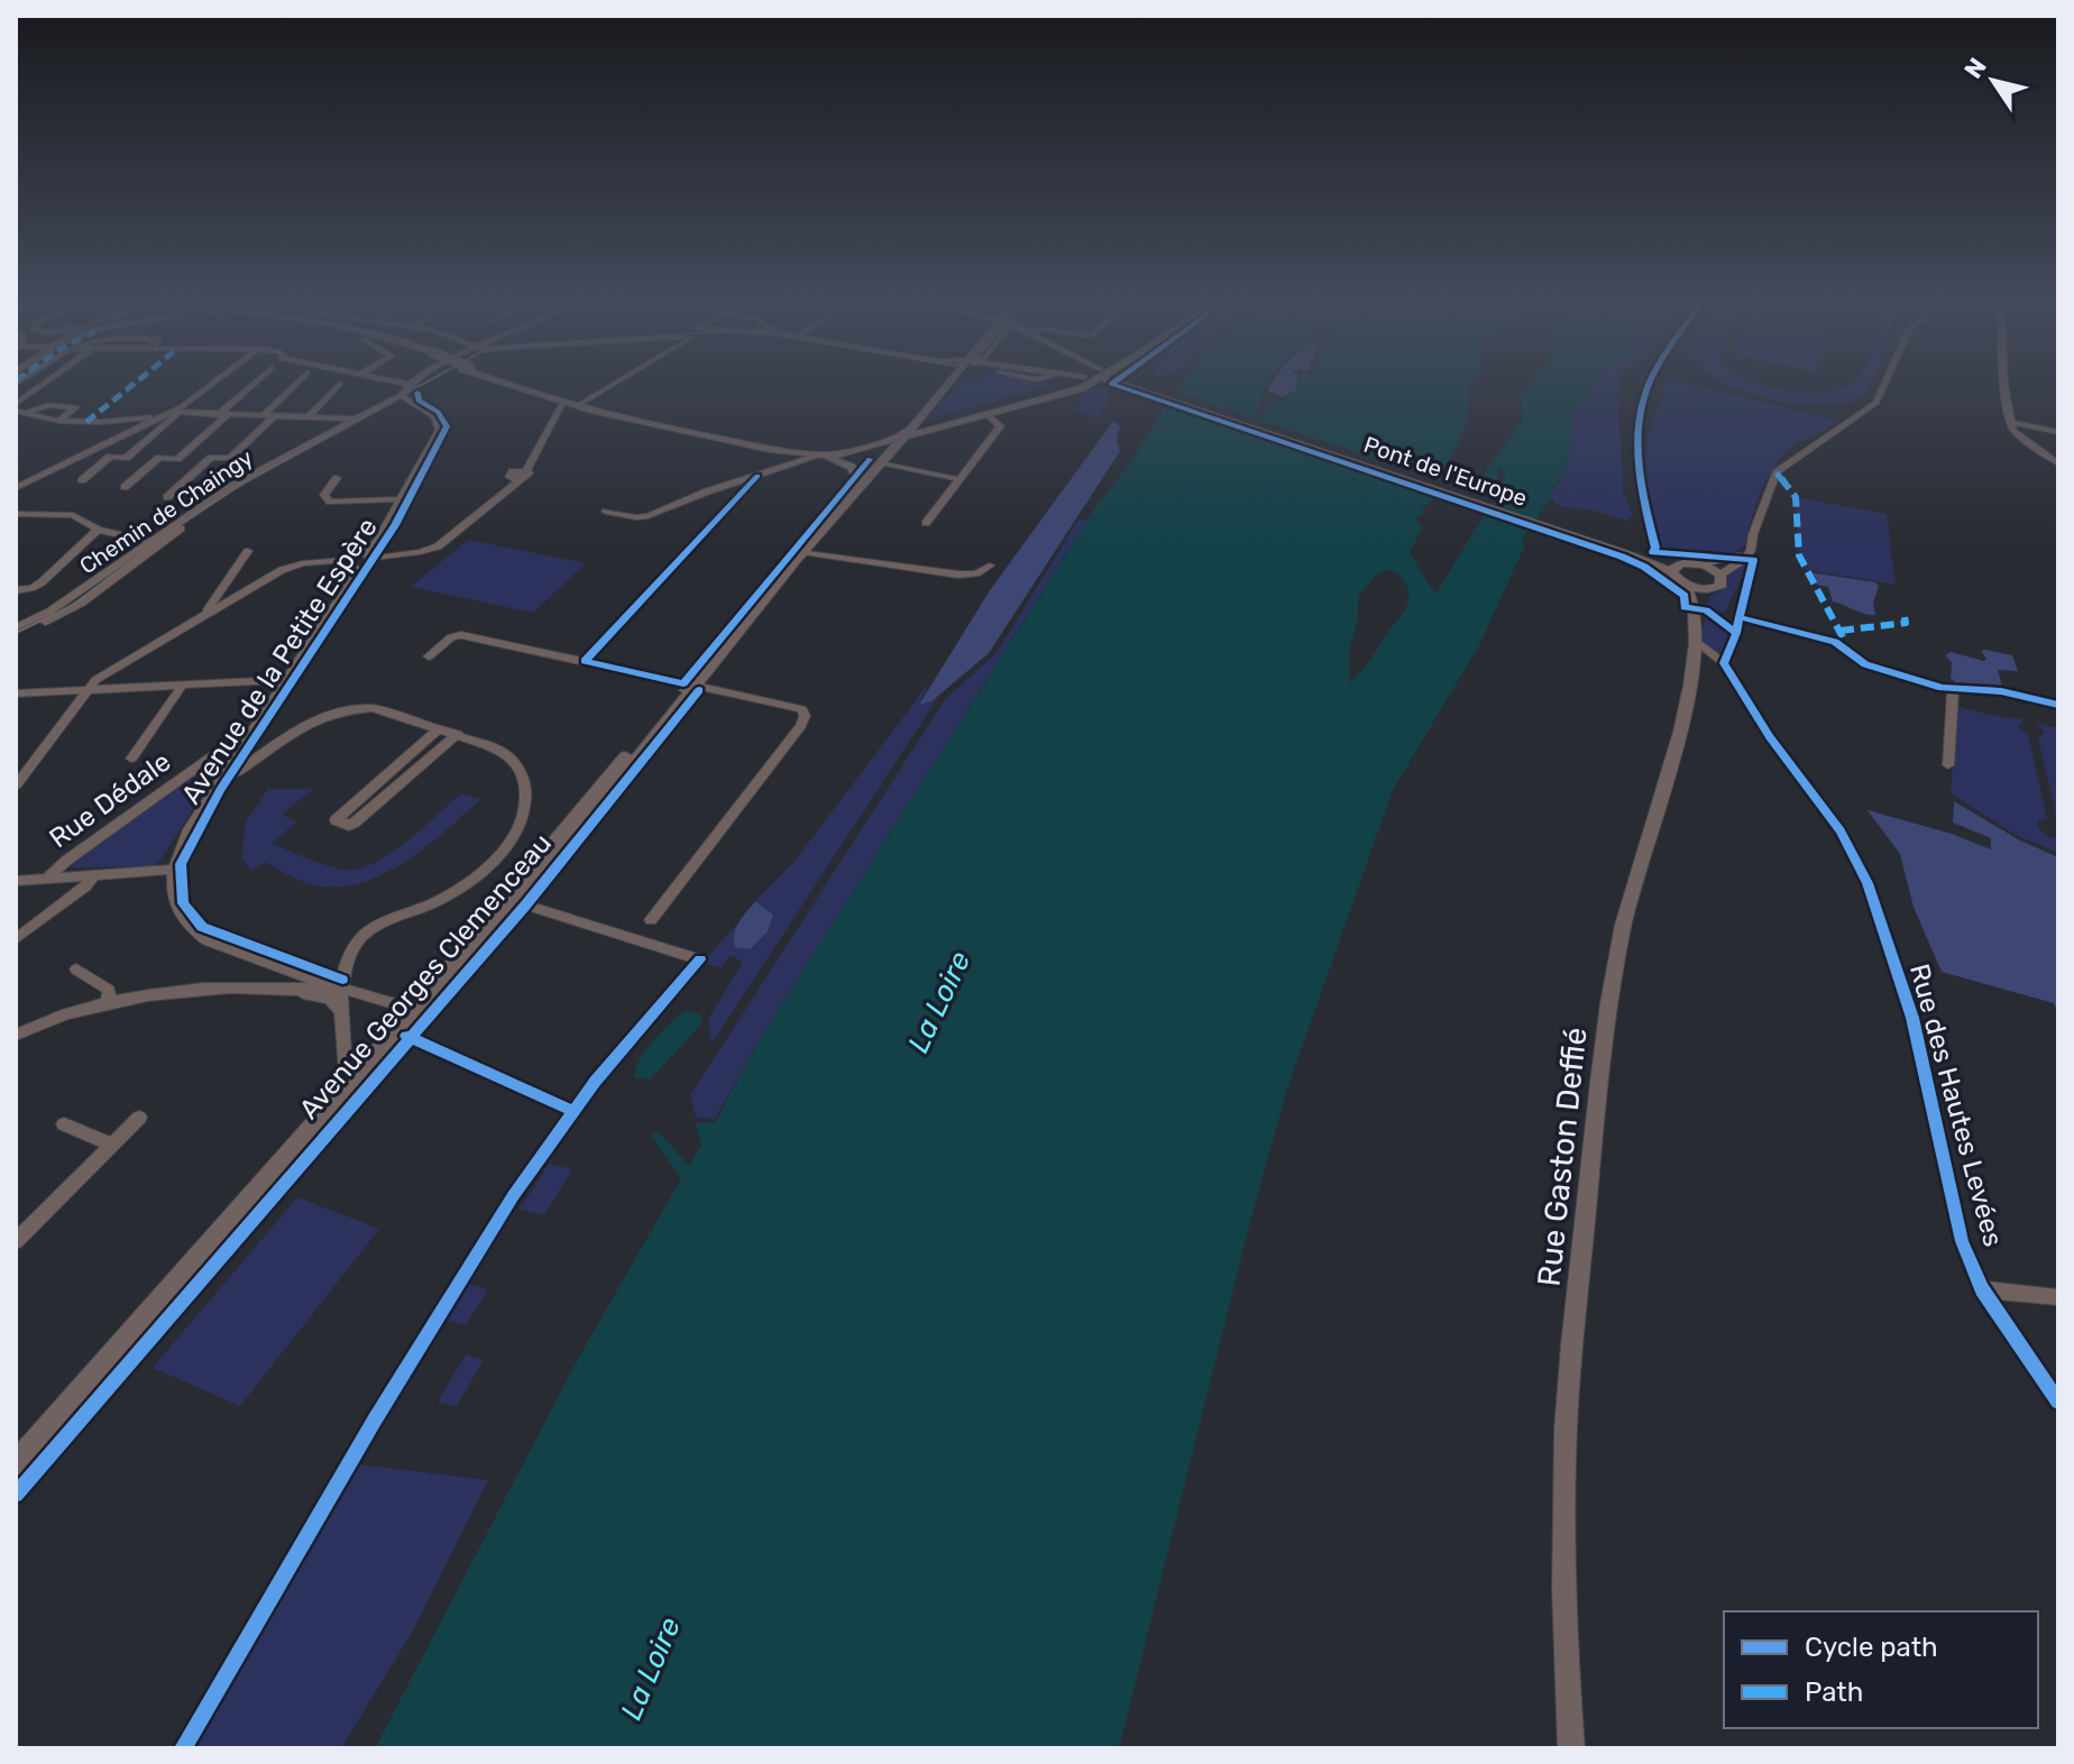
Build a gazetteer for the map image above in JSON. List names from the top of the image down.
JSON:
{
  "streets": {
    "main road": ["Pont de l'Europe", "Avenue Georges Clemenceau", "Rue Gaston Deffié"],
    "street": [
      "Chemin de Chaingy",
      "Avenue de la Petite Espère",
      "Rue Dédale",
      "Rue des Hautes Levées"
    ]
  },
  "crossings": [
    ["Chemin de Chaingy", "Avenue de la Petite Espère"],
    ["Avenue de la Petite Espère", "Rue Dédale"],
    ["Rue des Hautes Levées", "Rue Gaston Deffié"]
  ],
  "water": ["La Loire"],
  "legend": ["Cycle path", "Path"],
  "north": "top left"
}
